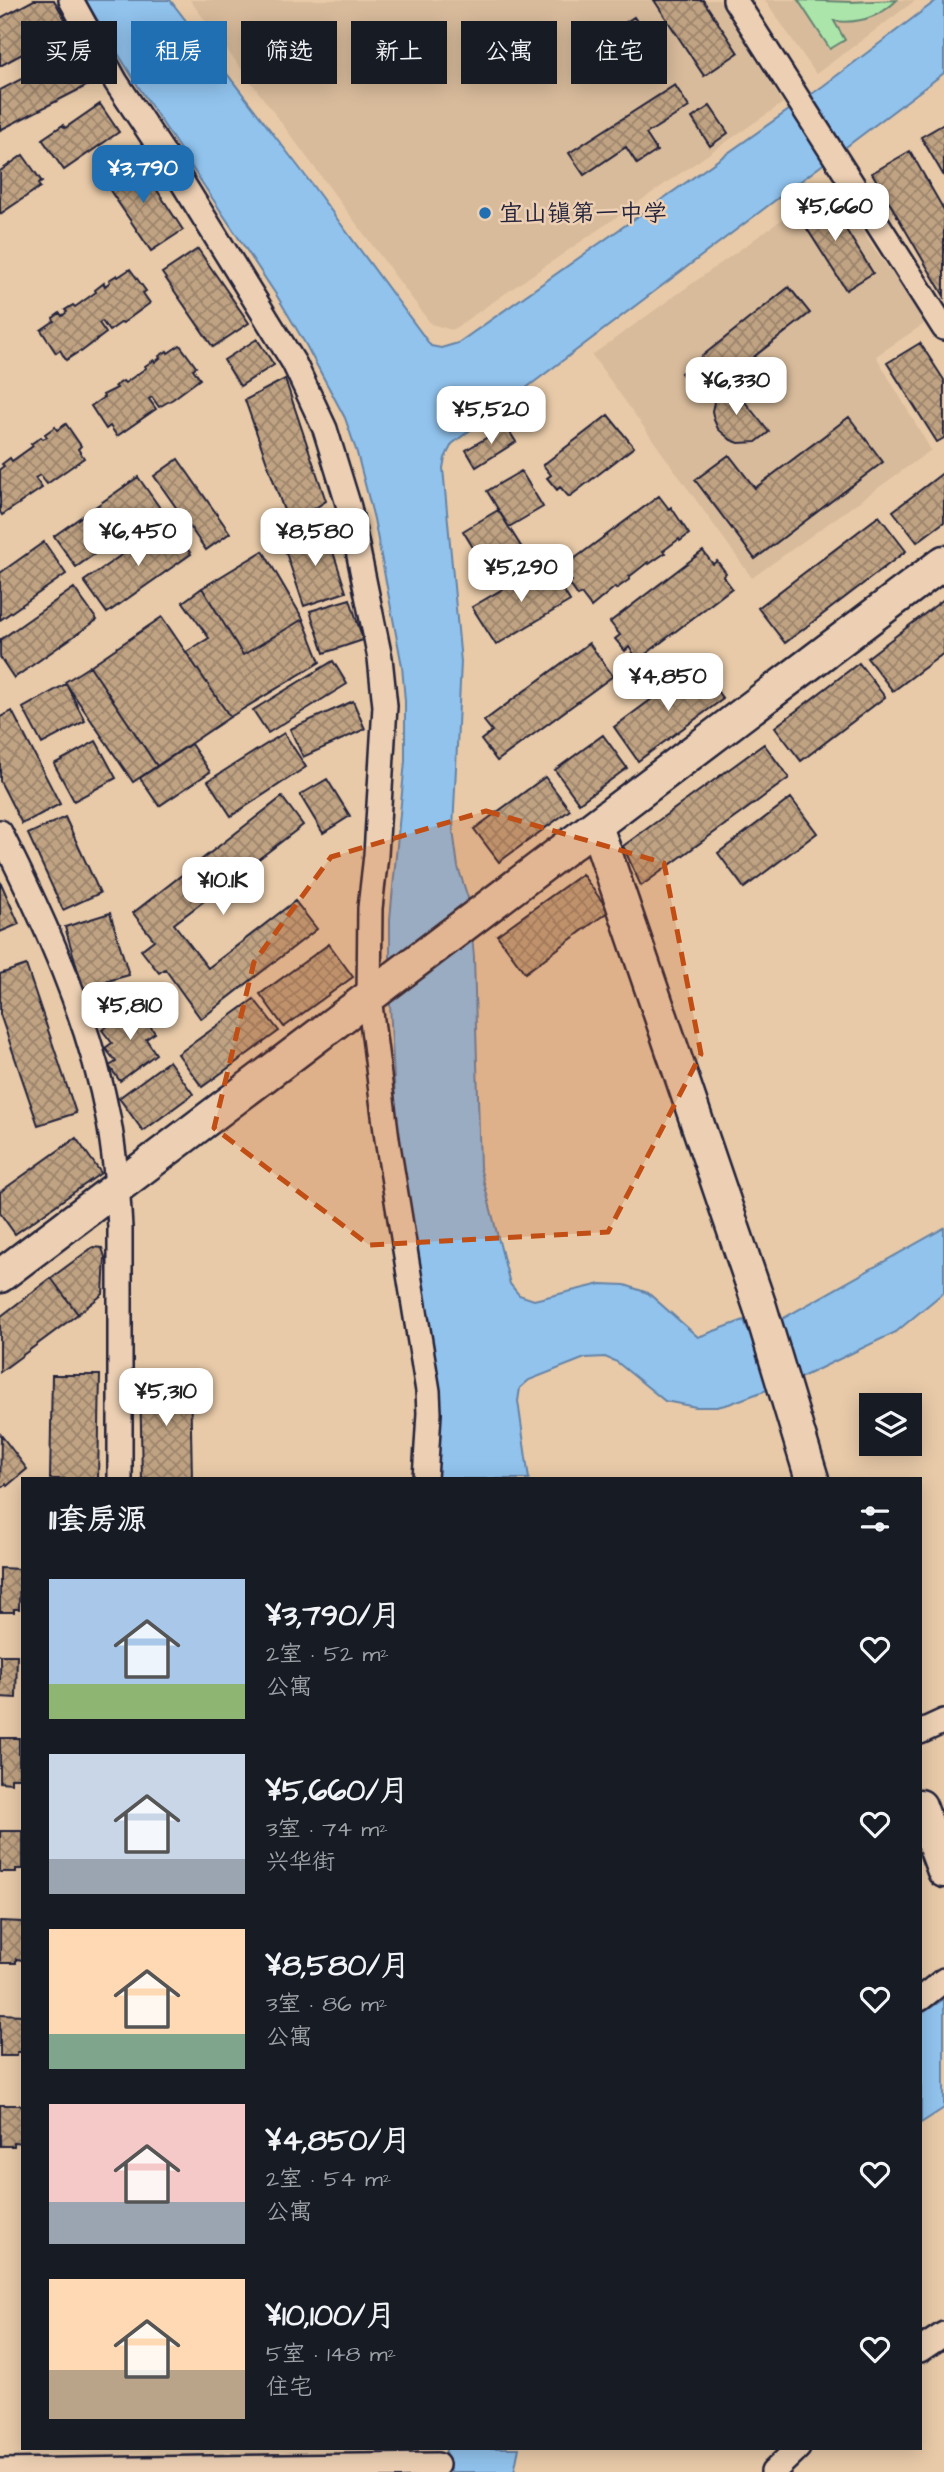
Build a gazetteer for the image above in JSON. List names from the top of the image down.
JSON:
{
  "places": ["宜山镇第一中学"],
  "page": {
    "chip": [
      "买房",
      "租房",
      "筛选",
      "新上",
      "公寓",
      "住宅"
    ],
    "price": [
      "¥3,790",
      "¥5,660",
      "¥6,330",
      "¥5,520",
      "¥6,450",
      "¥8,580",
      "¥5,290",
      "¥4,850",
      "¥10.1K",
      "¥5,810",
      "¥5,310"
    ],
    "heading": "11套房源",
    "list": [
      {
        "name": "¥3,790/月",
        "note": "2室 · 52 m² · 公寓"
      },
      {
        "name": "¥5,660/月",
        "note": "3室 · 74 m² · 兴华街"
      },
      {
        "name": "¥8,580/月",
        "note": "3室 · 86 m² · 公寓"
      },
      {
        "name": "¥4,850/月",
        "note": "2室 · 54 m² · 公寓"
      },
      {
        "name": "¥10,100/月",
        "note": "5室 · 148 m² · 住宅"
      }
    ]
  }
}
